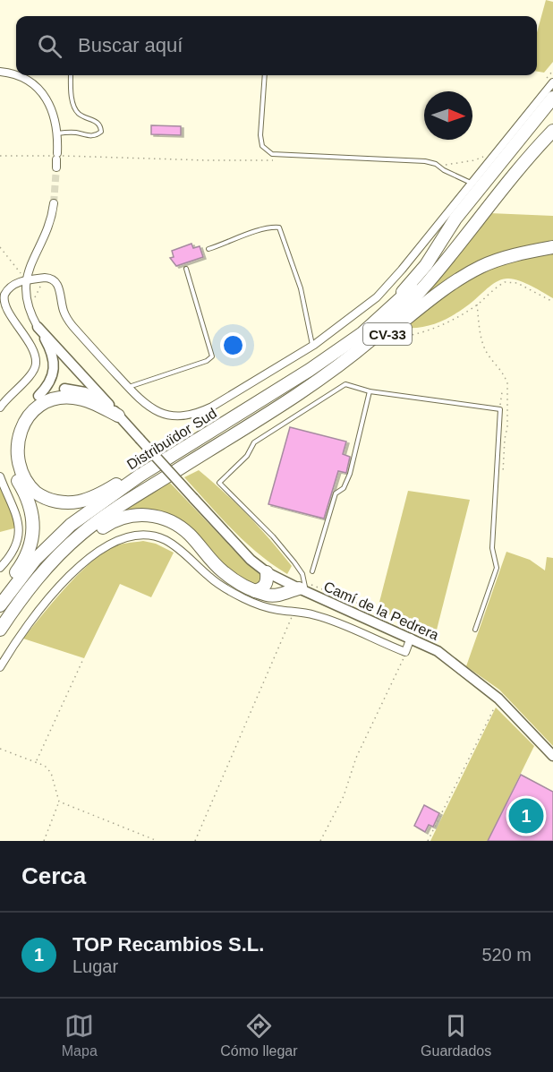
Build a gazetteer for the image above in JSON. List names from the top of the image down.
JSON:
{
  "streets": {
    "highway": ["CV-33", "Distribuïdor Sud"],
    "street": ["Camí de la Pedrera"]
  },
  "crossings": [
    ["CV-33", "Distribuïdor Sud"]
  ],
  "north": "right",
  "page": {
    "search": "Buscar aquí",
    "pins": "1",
    "heading": "Cerca",
    "list": [
      {
        "mark": "1",
        "name": "TOP Recambios S.L.",
        "note": "Lugar",
        "value": "520 m"
      }
    ],
    "nav": ["Mapa", "Cómo llegar", "Guardados"]
  }
}
